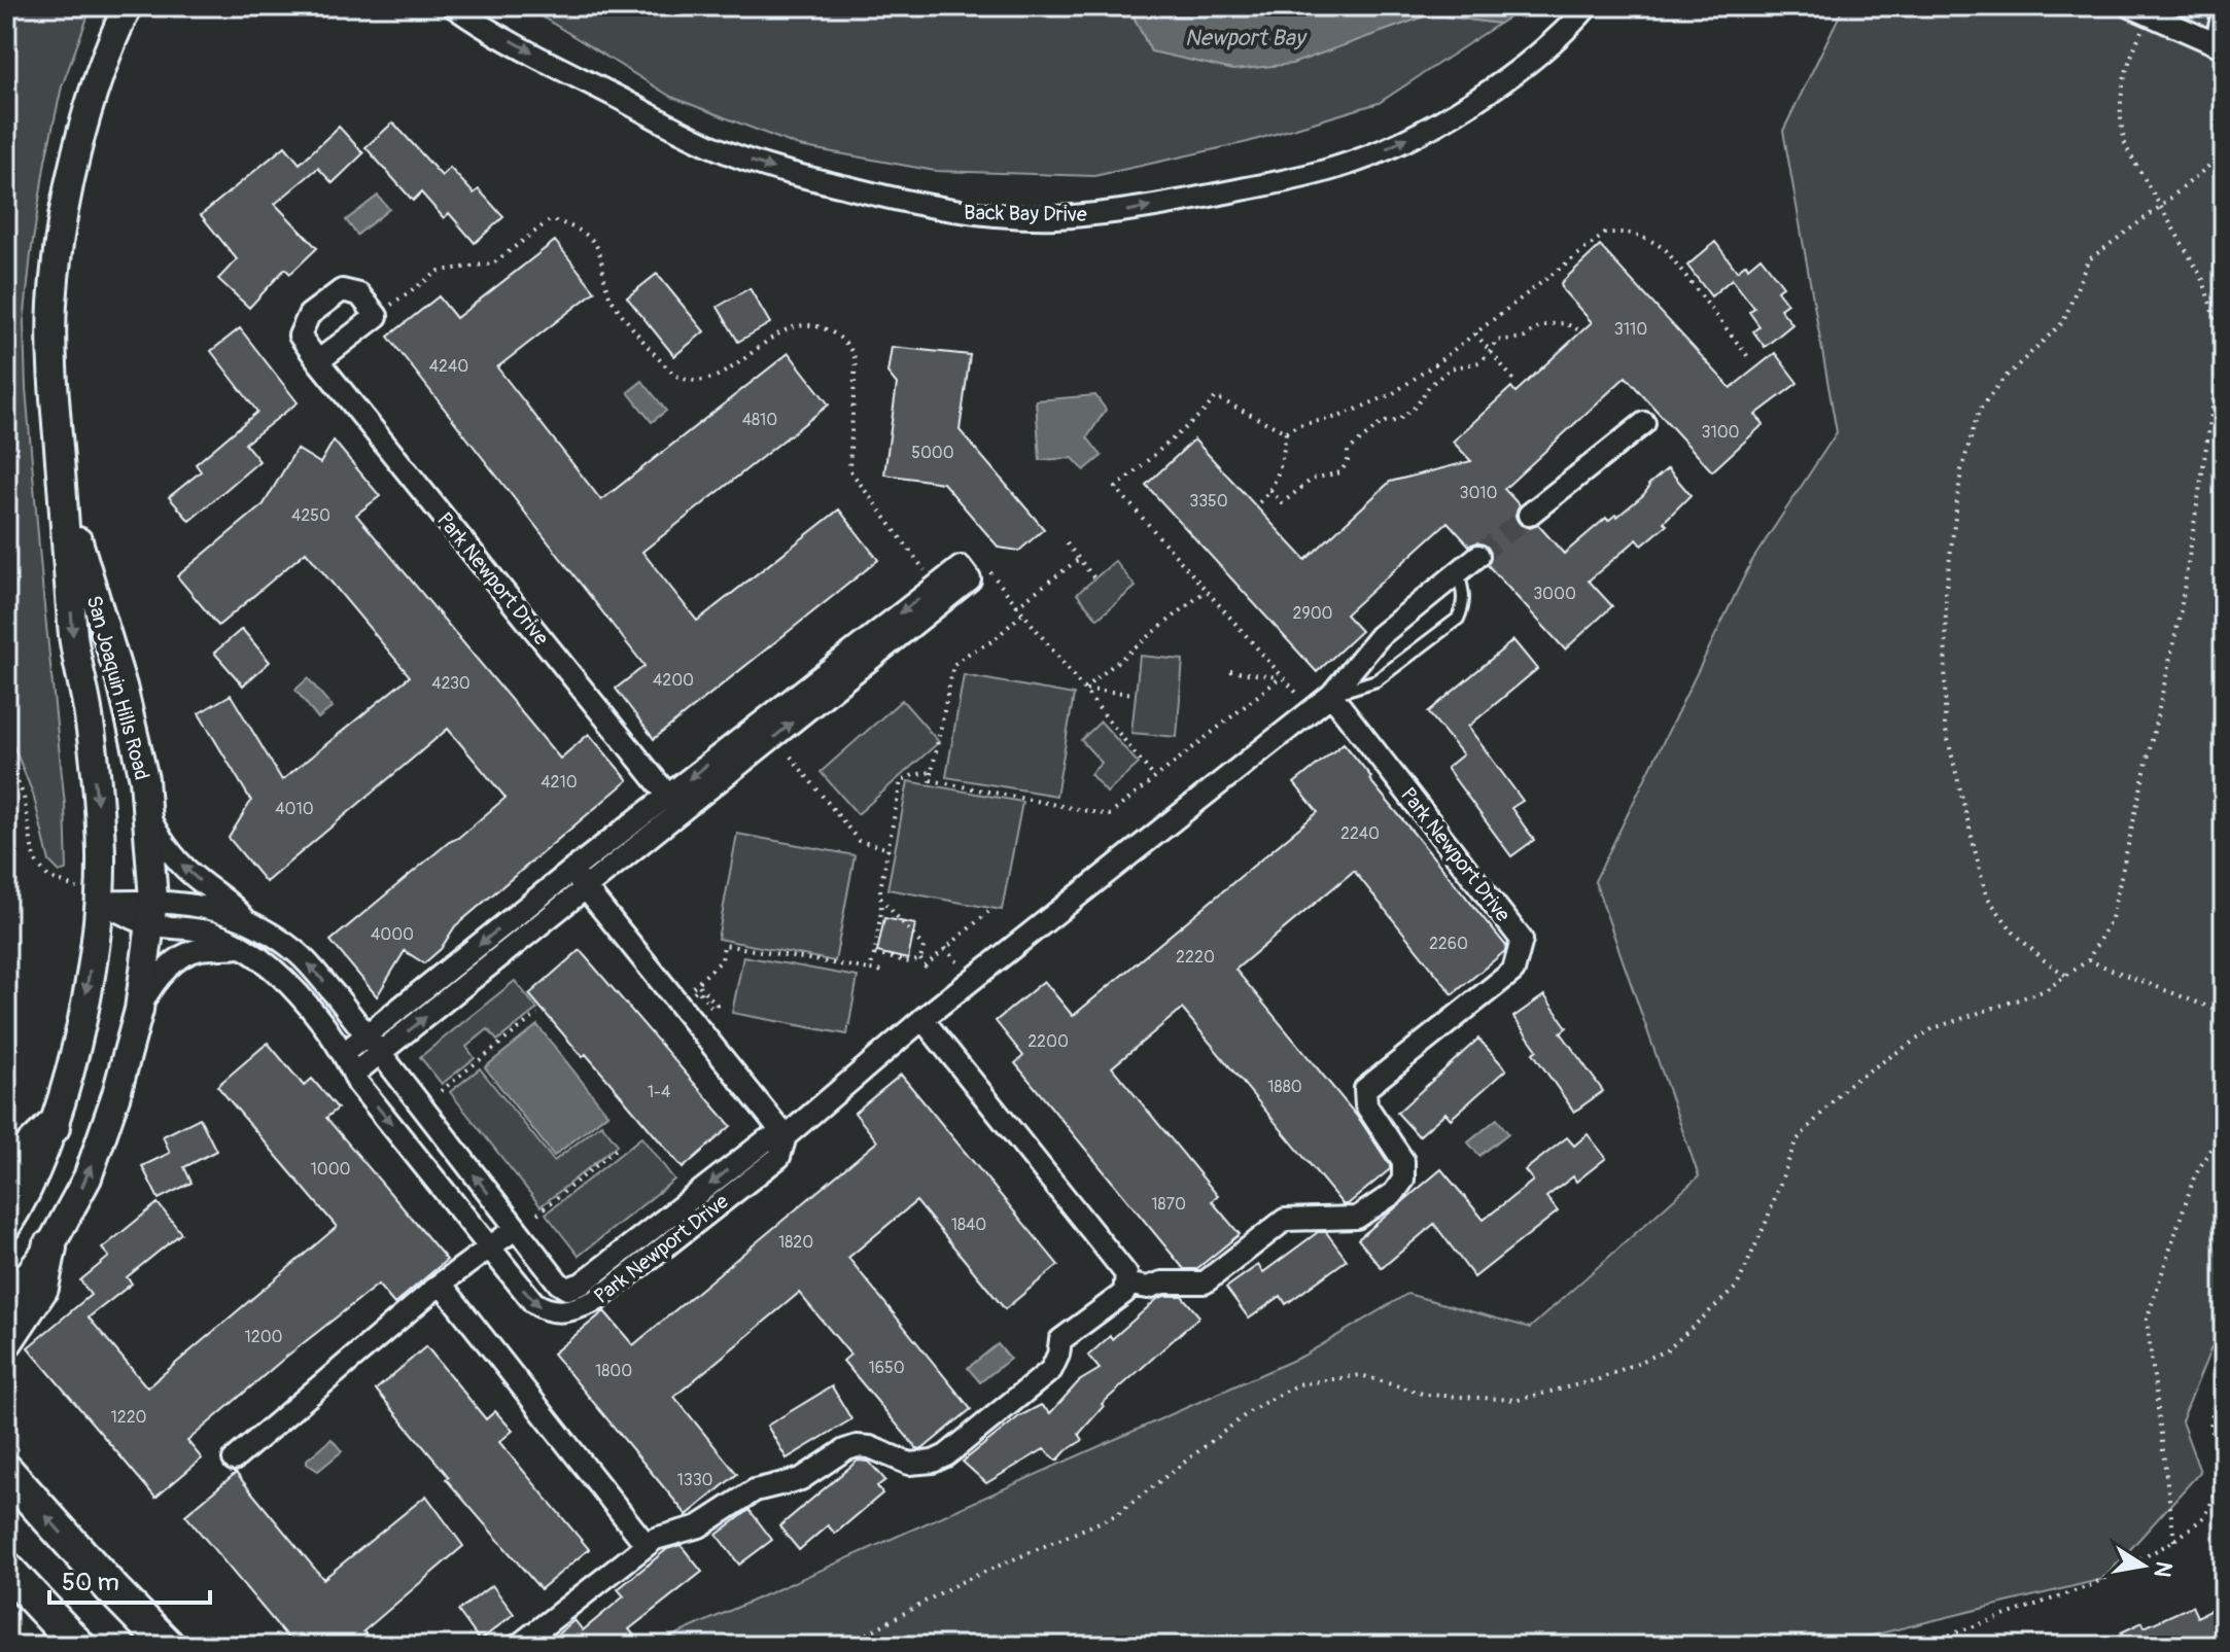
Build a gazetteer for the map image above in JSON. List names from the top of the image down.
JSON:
{
  "streets": {
    "street": ["Back Bay Drive", "Park Newport Drive", "San Joaquin Hills Road"]
  },
  "crossings": [
    ["Park Newport Drive", "San Joaquin Hills Road"]
  ],
  "one_way": ["Back Bay Drive"],
  "water": ["Newport Bay"],
  "house_numbers": [
    "3110",
    "4240",
    "4810",
    "3100",
    "5000",
    "3010",
    "3350",
    "4250",
    "3000",
    "2900",
    "4200",
    "4230",
    "4210",
    "4010",
    "2240",
    "4000",
    "2260",
    "2220",
    "2200",
    "1880",
    "1-4",
    "1000",
    "1870",
    "1840",
    "1820",
    "1200",
    "1650",
    "1800",
    "1220",
    "1330"
  ],
  "scale_bar": "50 m",
  "north": "right"
}
